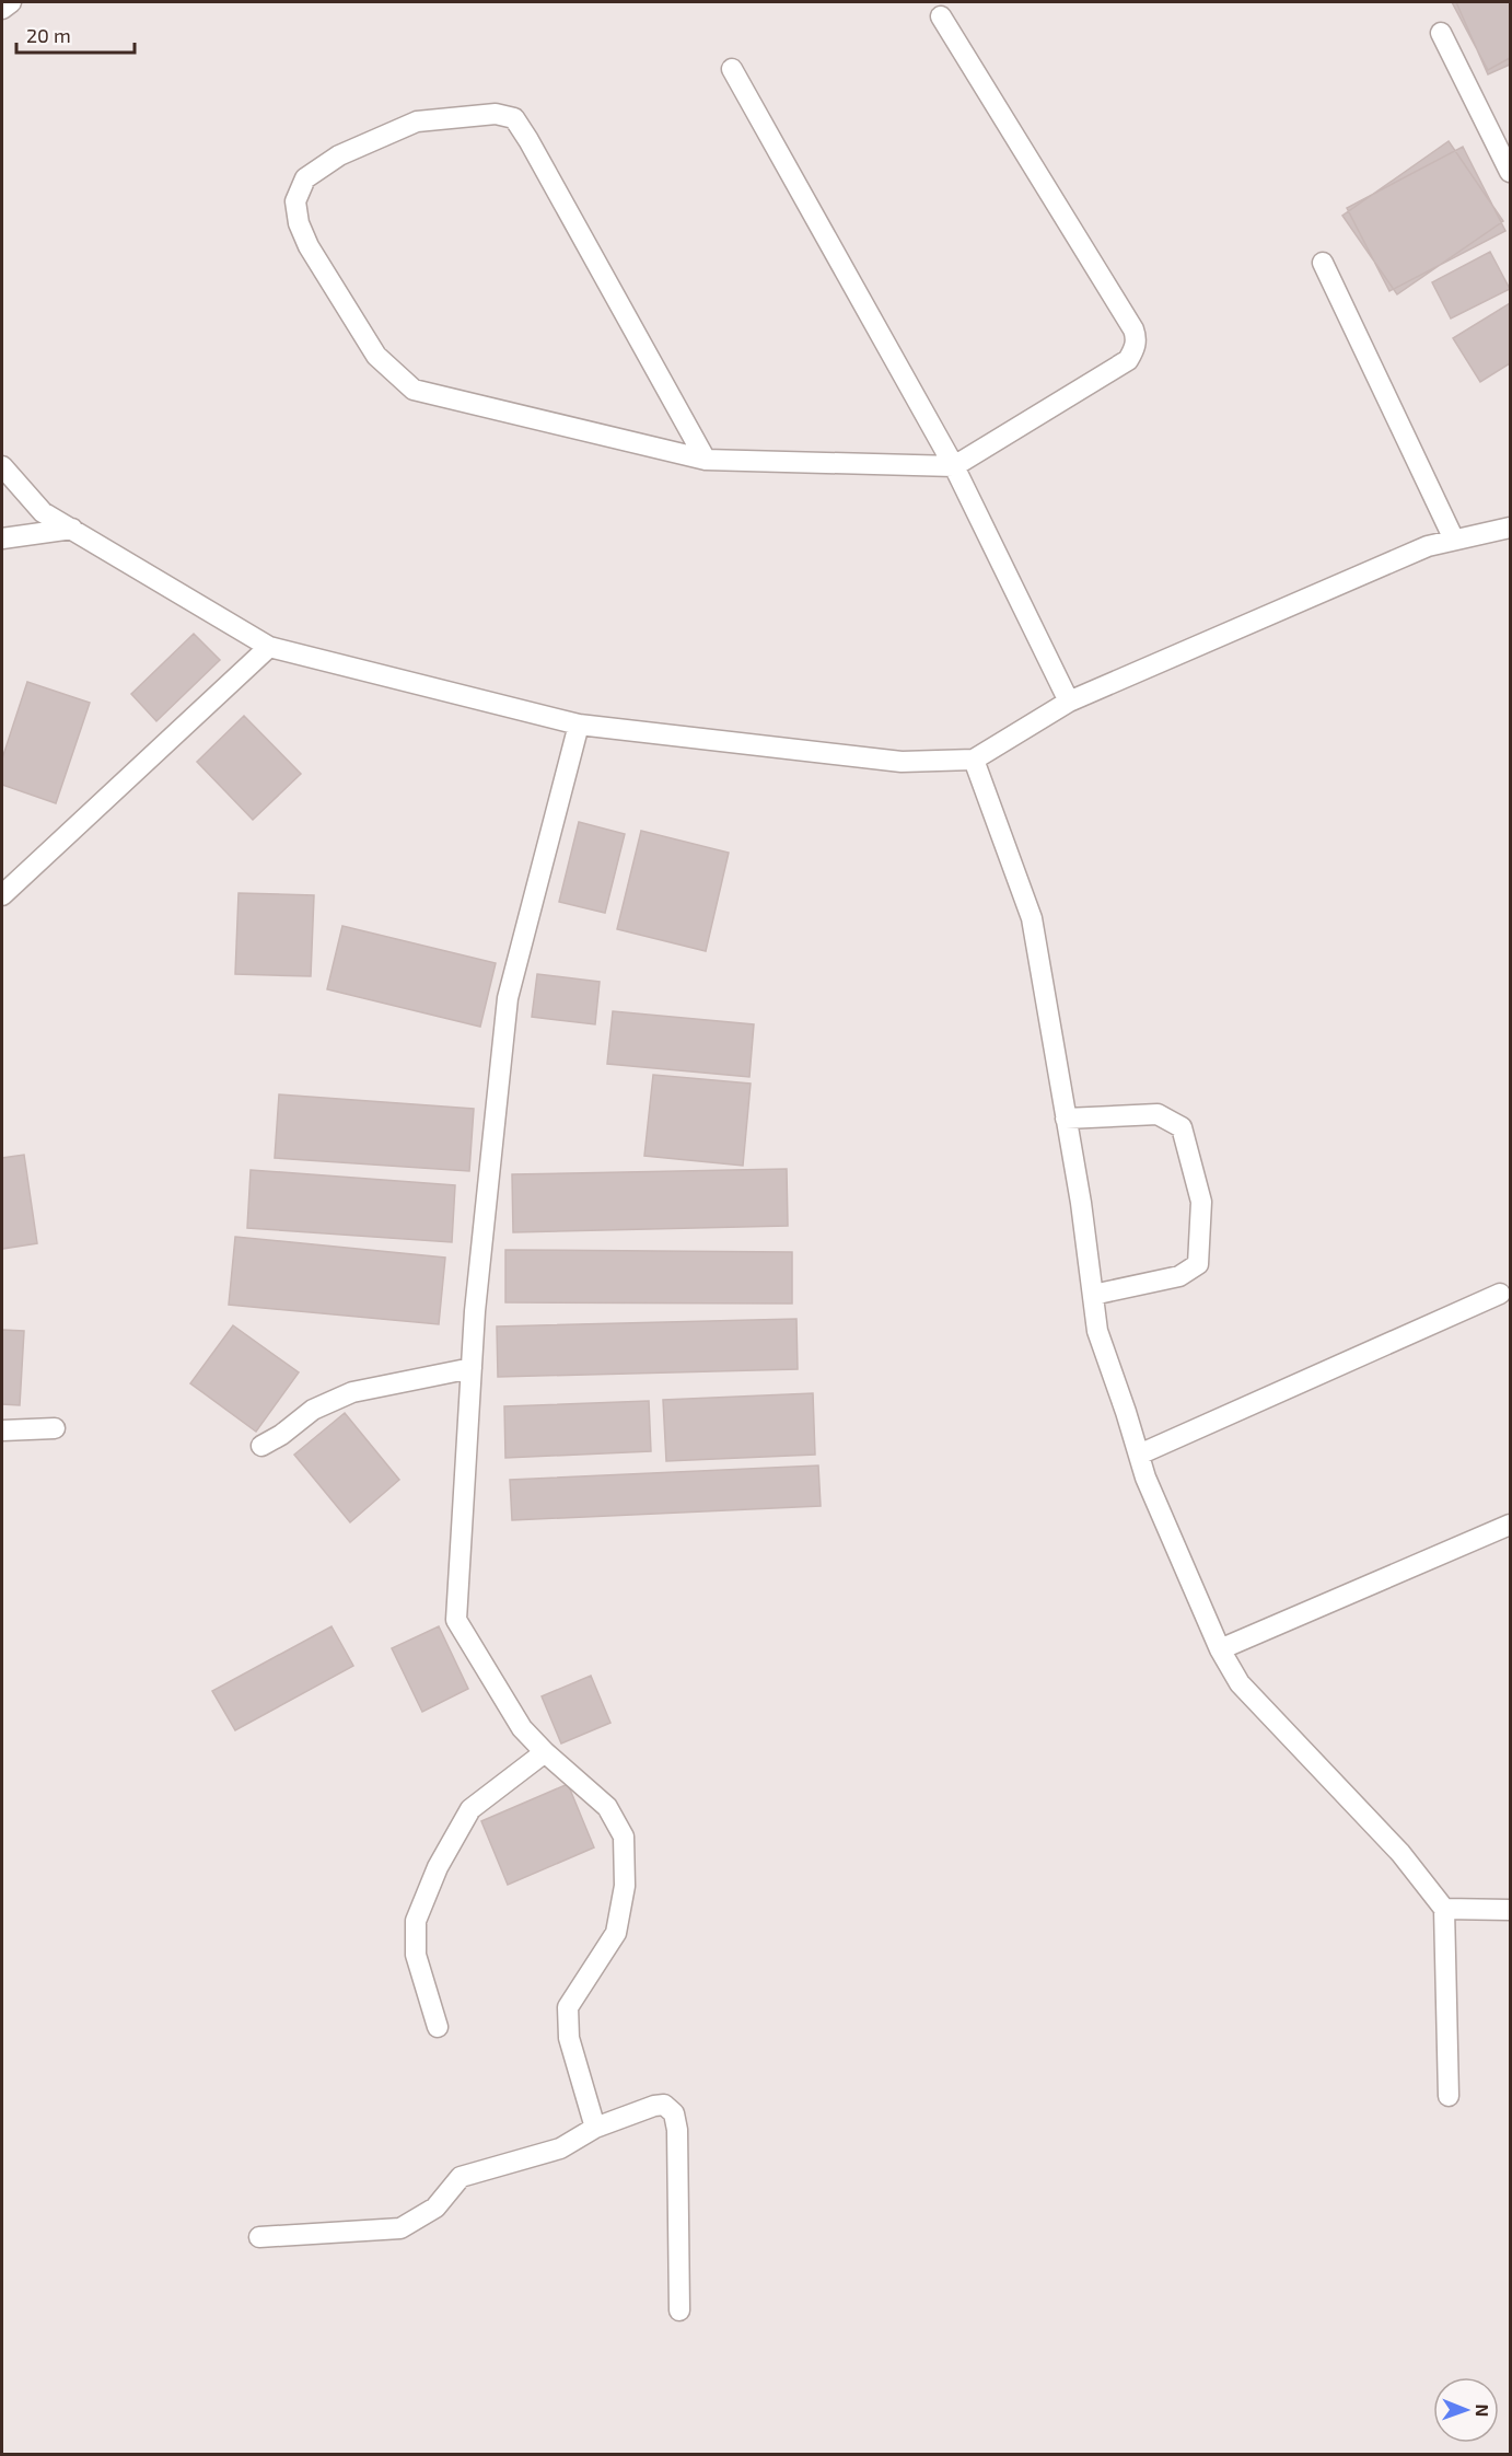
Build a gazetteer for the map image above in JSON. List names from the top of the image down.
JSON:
{
  "scale_bar": "20 m",
  "north": "right"
}
